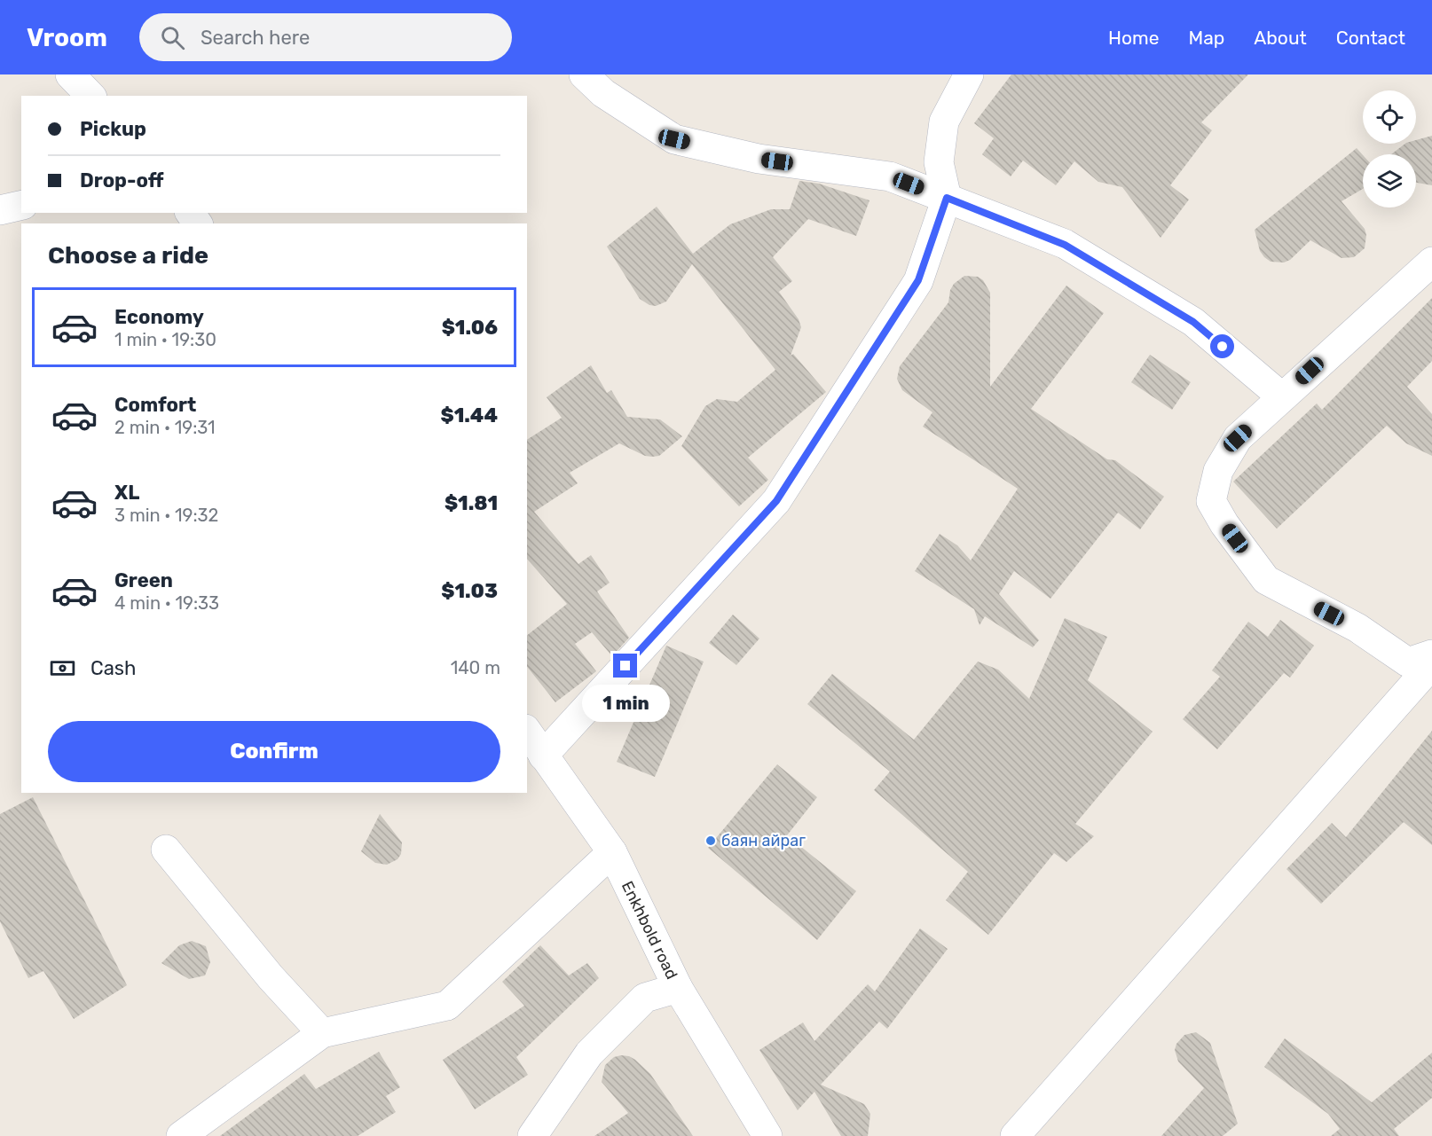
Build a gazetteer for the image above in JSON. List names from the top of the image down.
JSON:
{
  "streets": {
    "street": ["Enkhbold road"]
  },
  "places": ["баян айраг"],
  "page": {
    "header": "Vroom",
    "search": "Search here",
    "nav": [
      "Home",
      "Map",
      "About",
      "Contact"
    ],
    "banner": ["Pickup", "Drop-off"],
    "heading": "Choose a ride",
    "list": [
      {
        "name": "Economy",
        "note": "1 min · 19:30",
        "value": "$1.06"
      },
      {
        "name": "Comfort",
        "note": "2 min · 19:31",
        "value": "$1.44"
      },
      {
        "name": "XL",
        "note": "3 min · 19:32",
        "value": "$1.81"
      },
      {
        "name": "Green",
        "note": "4 min · 19:33",
        "value": "$1.03"
      }
    ],
    "pay": ["Cash", "140 m"],
    "bubble": "1 min",
    "buttons": "Confirm"
  }
}
